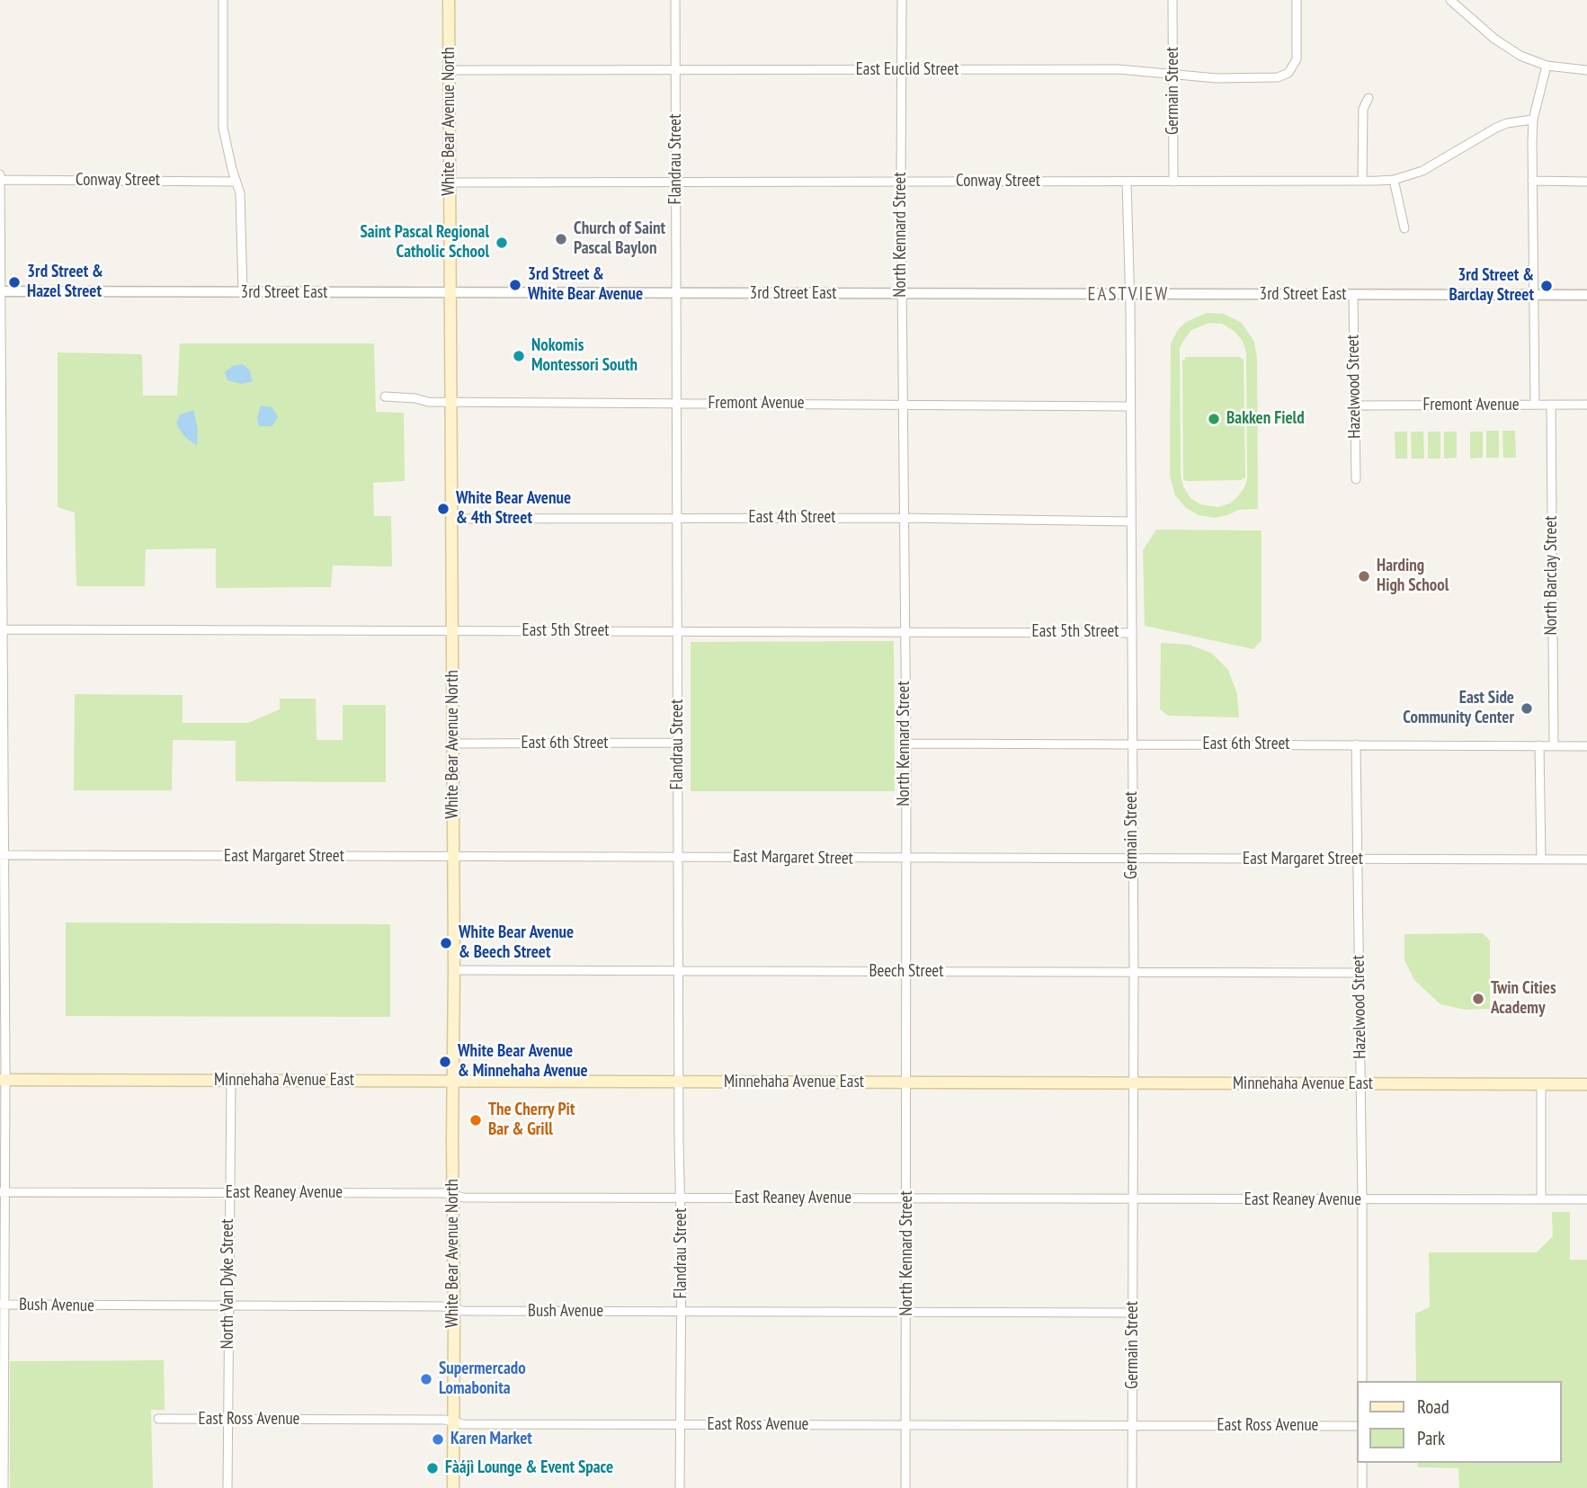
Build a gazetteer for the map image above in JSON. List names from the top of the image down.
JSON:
{
  "streets": {
    "main road": ["White Bear Avenue North", "Minnehaha Avenue East"],
    "street": [
      "East Euclid Street",
      "Germain Street",
      "Flandrau Street",
      "Conway Street",
      "North Kennard Street",
      "3rd Street East",
      "Hazelwood Street",
      "Fremont Avenue",
      "East 4th Street",
      "North Barclay Street",
      "East 5th Street",
      "East 6th Street",
      "East Margaret Street",
      "Beech Street",
      "East Reaney Avenue",
      "North Van Dyke Street",
      "Bush Avenue",
      "East Ross Avenue"
    ]
  },
  "crossings": [
    ["East Euclid Street", "Germain Street"],
    ["East Euclid Street", "White Bear Avenue North"],
    ["East Euclid Street", "Flandrau Street"],
    ["East Euclid Street", "North Kennard Street"],
    ["Germain Street", "Conway Street"],
    ["Germain Street", "3rd Street East"],
    ["Germain Street", "Fremont Avenue"],
    ["Germain Street", "East 4th Street"],
    ["Germain Street", "East 5th Street"],
    ["Germain Street", "East 6th Street"],
    ["Germain Street", "East Margaret Street"],
    ["Germain Street", "Beech Street"],
    ["Germain Street", "Minnehaha Avenue East"],
    ["Germain Street", "East Reaney Avenue"],
    ["Germain Street", "Bush Avenue"],
    ["Germain Street", "East Ross Avenue"],
    ["White Bear Avenue North", "Conway Street"],
    ["White Bear Avenue North", "3rd Street East"],
    ["White Bear Avenue North", "Fremont Avenue"],
    ["White Bear Avenue North", "East 4th Street"],
    ["White Bear Avenue North", "East 5th Street"],
    ["White Bear Avenue North", "East 6th Street"],
    ["White Bear Avenue North", "East Margaret Street"],
    ["White Bear Avenue North", "Beech Street"],
    ["White Bear Avenue North", "Minnehaha Avenue East"],
    ["White Bear Avenue North", "East Reaney Avenue"],
    ["White Bear Avenue North", "Bush Avenue"],
    ["White Bear Avenue North", "East Ross Avenue"],
    ["Flandrau Street", "Conway Street"],
    ["Flandrau Street", "3rd Street East"],
    ["Flandrau Street", "Fremont Avenue"],
    ["Flandrau Street", "East 4th Street"],
    ["Flandrau Street", "East 5th Street"],
    ["Flandrau Street", "East 6th Street"],
    ["Flandrau Street", "East Margaret Street"],
    ["Flandrau Street", "Beech Street"],
    ["Flandrau Street", "Minnehaha Avenue East"],
    ["Flandrau Street", "East Reaney Avenue"],
    ["Flandrau Street", "Bush Avenue"],
    ["Flandrau Street", "East Ross Avenue"],
    ["Conway Street", "North Kennard Street"],
    ["North Kennard Street", "3rd Street East"],
    ["North Kennard Street", "Fremont Avenue"],
    ["North Kennard Street", "East 4th Street"],
    ["North Kennard Street", "East 5th Street"],
    ["North Kennard Street", "East 6th Street"],
    ["North Kennard Street", "East Margaret Street"],
    ["North Kennard Street", "Beech Street"],
    ["North Kennard Street", "Minnehaha Avenue East"],
    ["North Kennard Street", "East Reaney Avenue"],
    ["North Kennard Street", "Bush Avenue"],
    ["North Kennard Street", "East Ross Avenue"],
    ["3rd Street East", "Hazelwood Street"],
    ["Hazelwood Street", "Fremont Avenue"],
    ["Hazelwood Street", "East 6th Street"],
    ["Hazelwood Street", "East Margaret Street"],
    ["Hazelwood Street", "Beech Street"],
    ["Hazelwood Street", "Minnehaha Avenue East"],
    ["Hazelwood Street", "East Reaney Avenue"],
    ["Fremont Avenue", "North Barclay Street"],
    ["North Barclay Street", "East 6th Street"],
    ["Minnehaha Avenue East", "North Van Dyke Street"],
    ["East Reaney Avenue", "North Van Dyke Street"],
    ["North Van Dyke Street", "Bush Avenue"],
    ["North Van Dyke Street", "East Ross Avenue"]
  ],
  "districts": ["EASTVIEW"],
  "places": [
    "Church of Saint Pascal Baylon",
    "Saint Pascal Regional Catholic School",
    "3rd Street & Hazel Street",
    "3rd Street & White Bear Avenue",
    "3rd Street & Barclay Street",
    "Nokomis Montessori South",
    "Bakken Field",
    "White Bear Avenue & 4th Street",
    "Harding High School",
    "East Side Community Center",
    "White Bear Avenue & Beech Street",
    "Twin Cities Academy",
    "White Bear Avenue & Minnehaha Avenue",
    "The Cherry Pit Bar & Grill",
    "Supermercado Lomabonita",
    "Karen Market",
    "Fàájì Lounge & Event Space"
  ],
  "legend": ["Road", "Park"]
}
